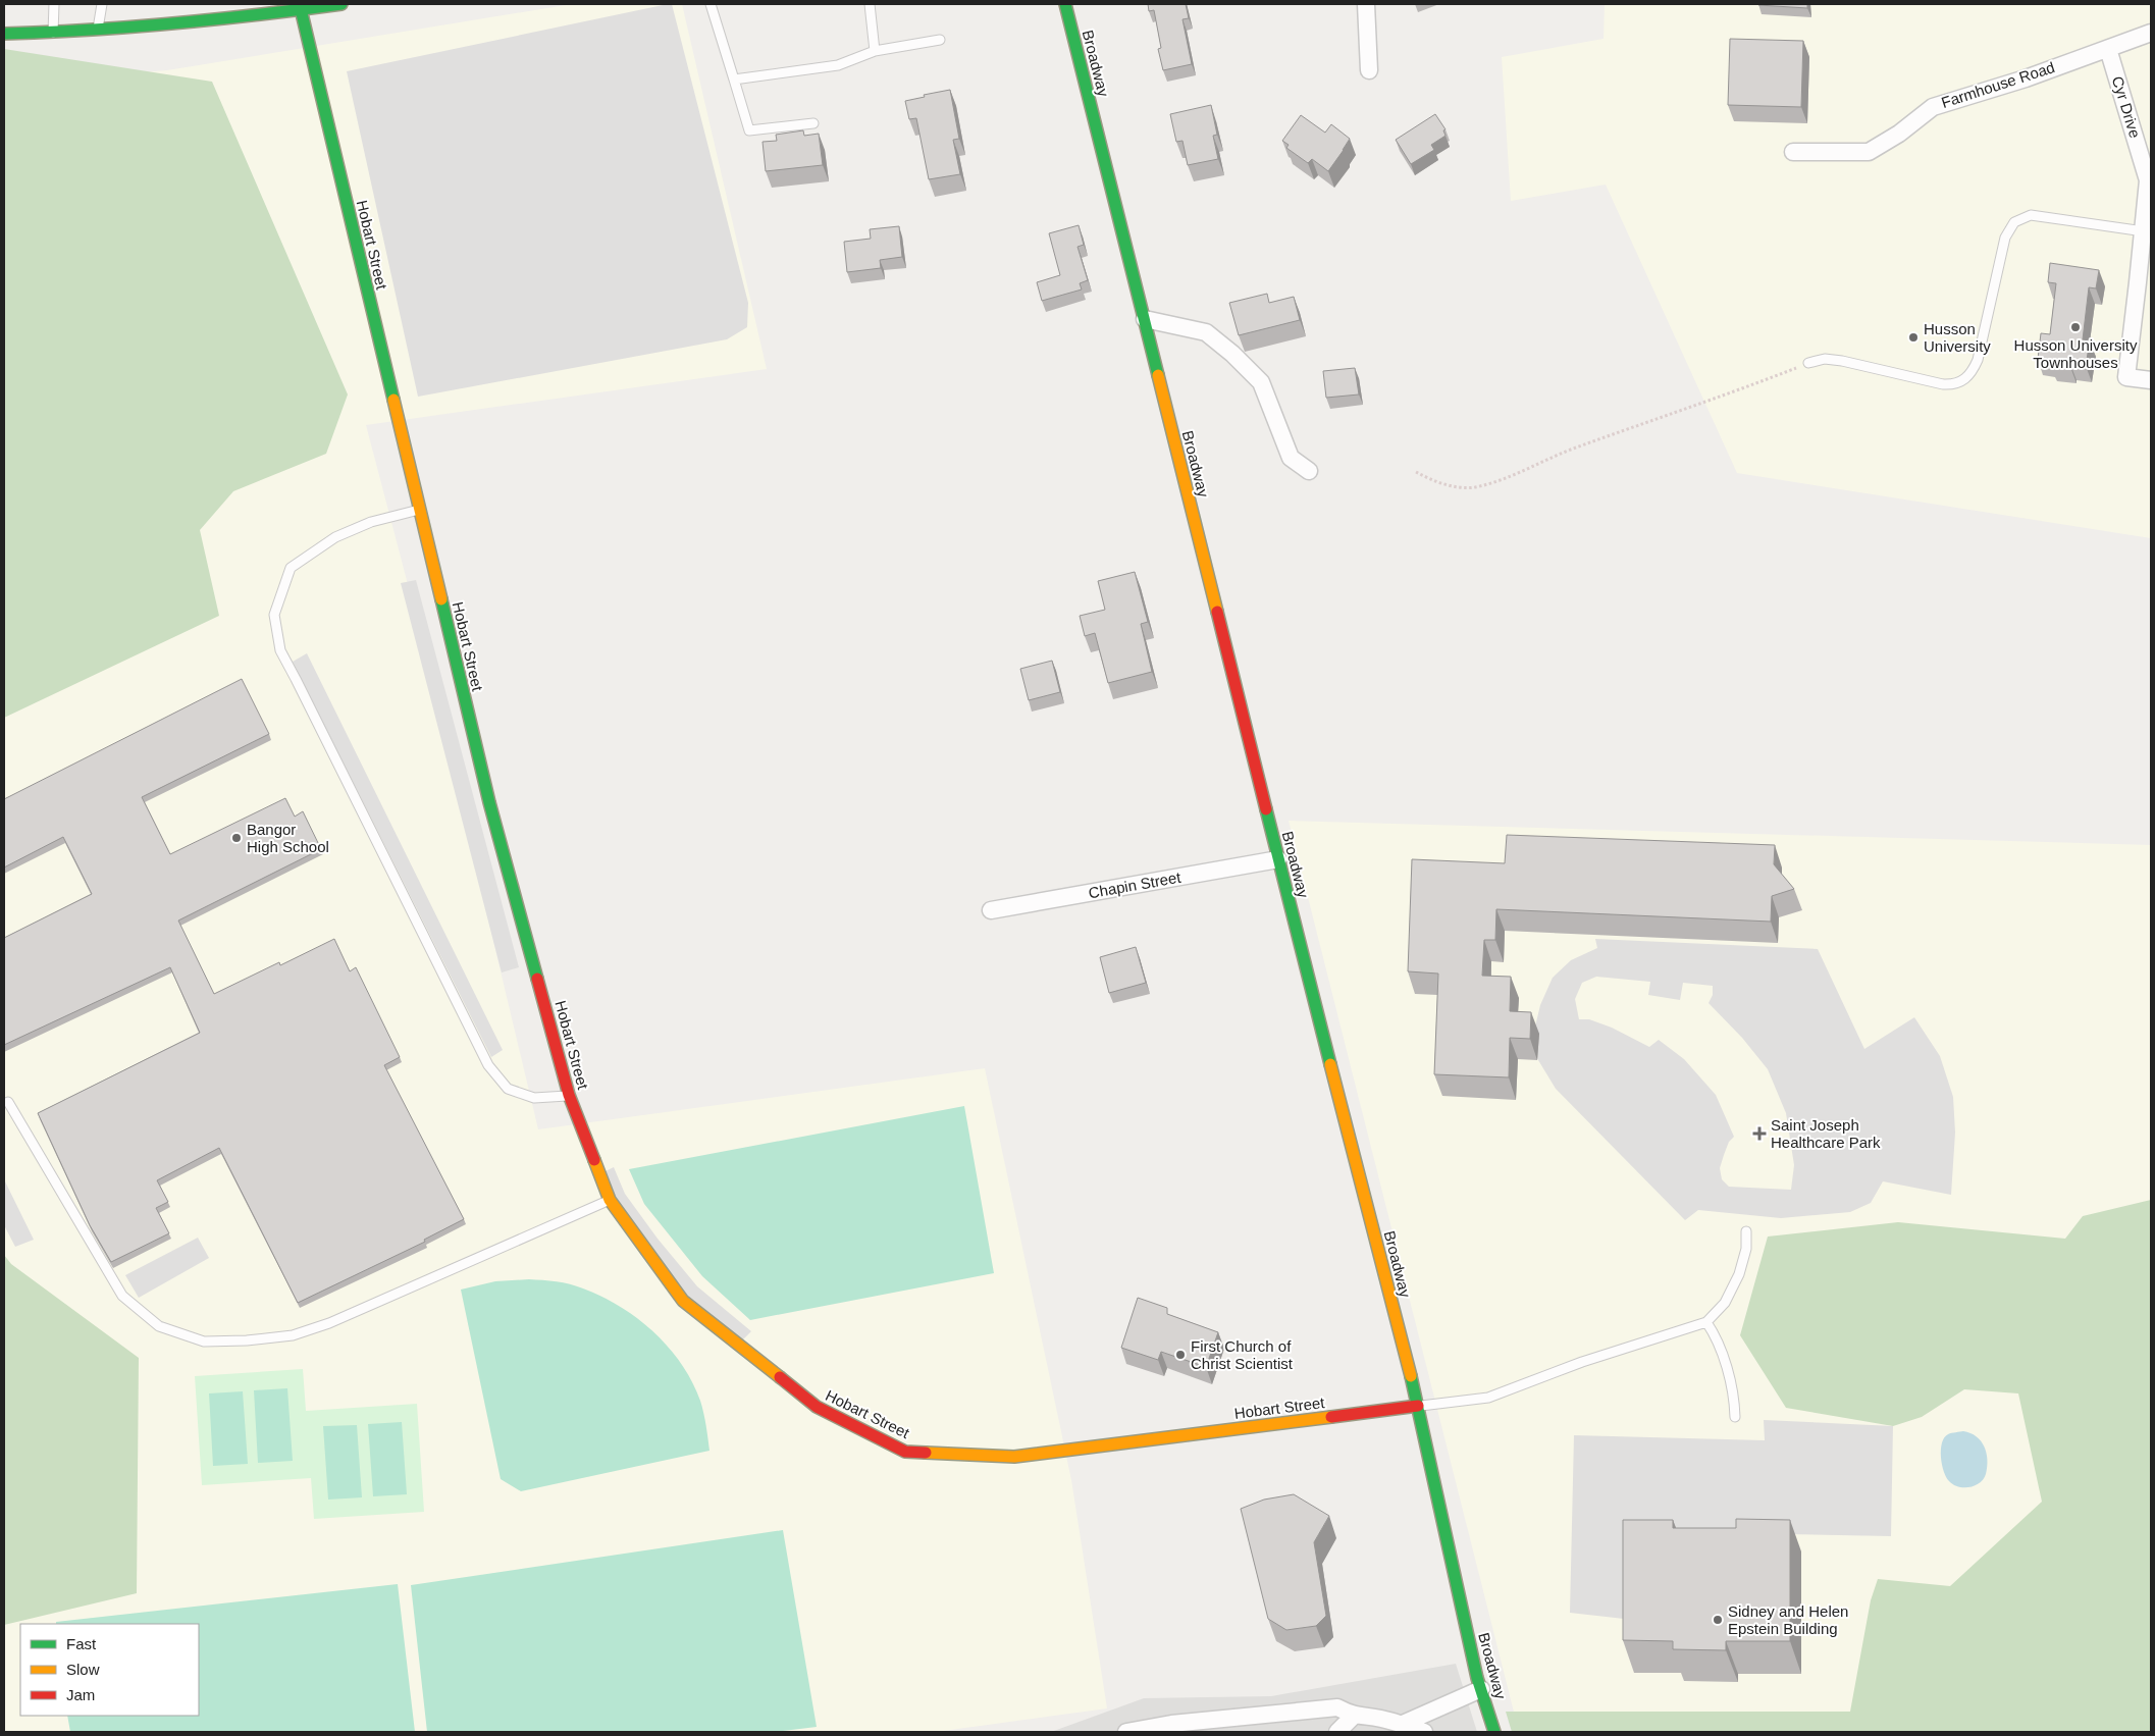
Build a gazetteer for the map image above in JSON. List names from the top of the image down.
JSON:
{
  "streets": {
    "street": [
      "Broadway",
      "Farmhouse Road",
      "Cyr Drive",
      "Hobart Street",
      "Chapin Street"
    ]
  },
  "crossings": [
    ["Broadway", "Hobart Street"],
    ["Broadway", "Chapin Street"],
    ["Farmhouse Road", "Cyr Drive"]
  ],
  "places": {
    "other": [
      "Husson University Townhouses",
      "Husson University",
      "Bangor High School",
      "First Church of Christ Scientist",
      "Sidney and Helen Epstein Building"
    ],
    "health": ["Saint Joseph Healthcare Park"]
  },
  "legend": ["Fast", "Slow", "Jam"]
}
